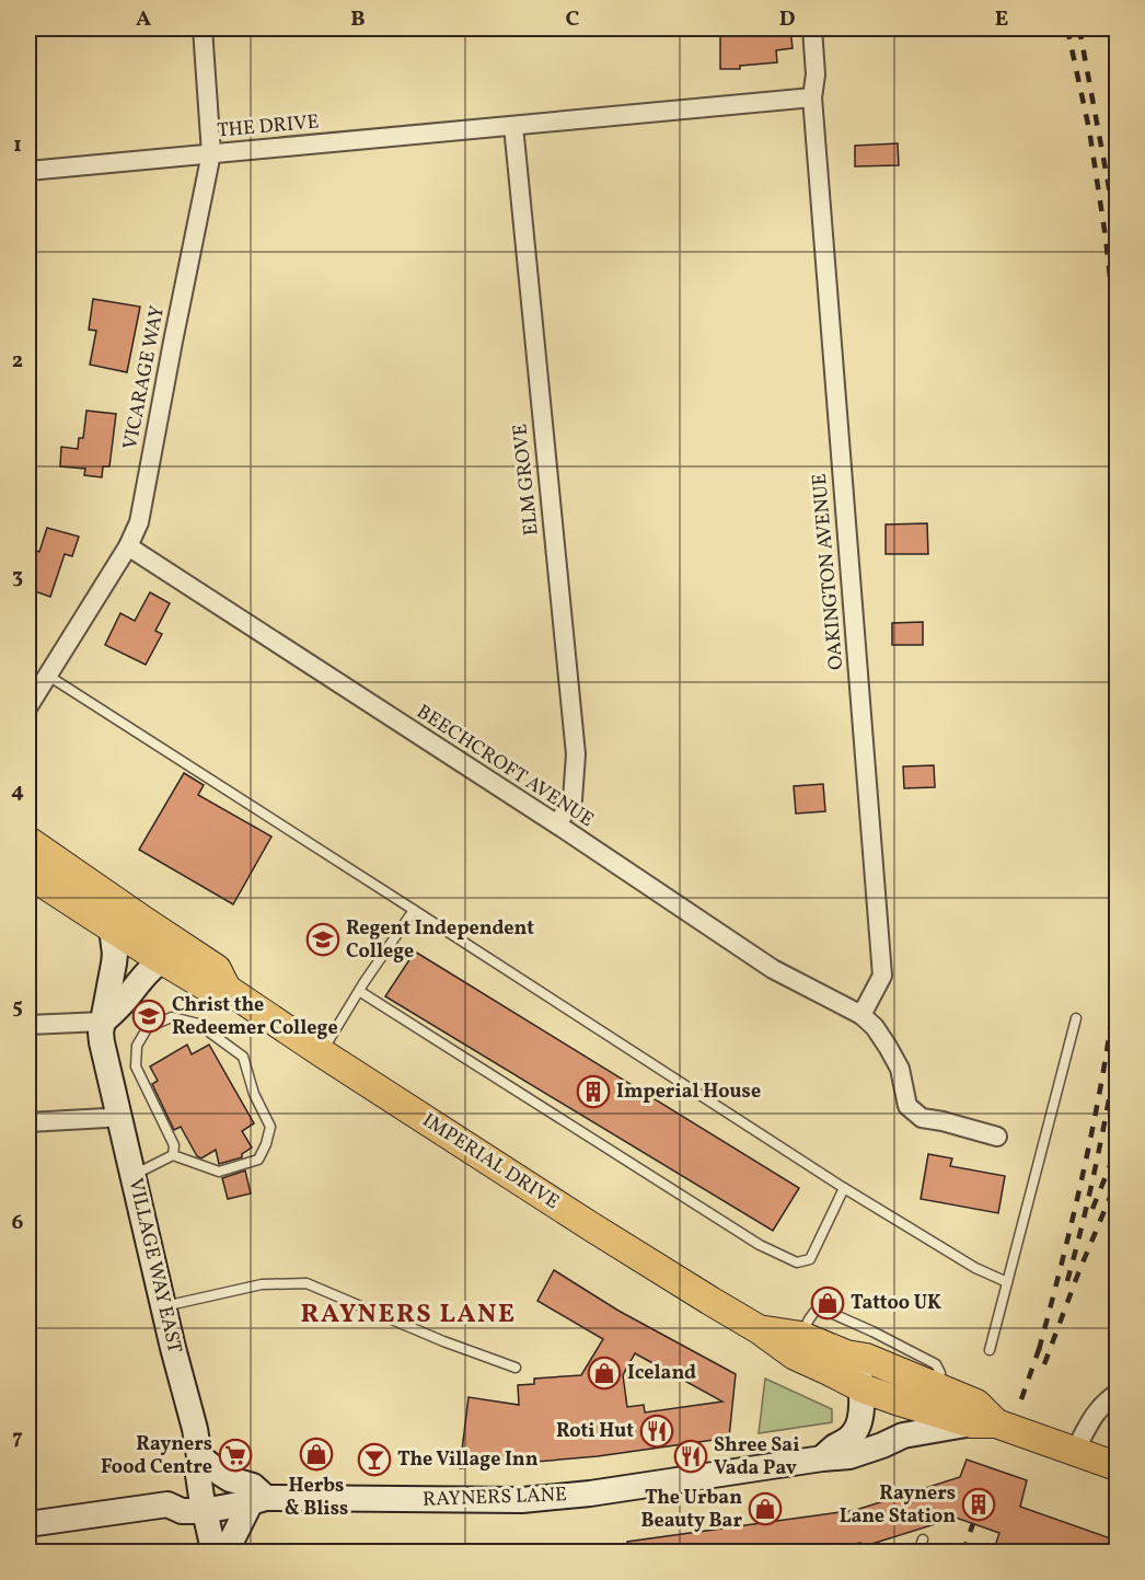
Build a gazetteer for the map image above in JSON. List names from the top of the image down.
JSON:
{
  "streets": {
    "main road": ["IMPERIAL DRIVE"],
    "street": [
      "THE DRIVE",
      "VICARAGE WAY",
      "ELM GROVE",
      "OAKINGTON AVENUE",
      "BEECHCROFT AVENUE",
      "VILLAGE WAY EAST",
      "RAYNERS LANE"
    ]
  },
  "crossings": [
    ["THE DRIVE", "VICARAGE WAY"],
    ["THE DRIVE", "ELM GROVE"],
    ["THE DRIVE", "OAKINGTON AVENUE"],
    ["VICARAGE WAY", "BEECHCROFT AVENUE"],
    ["ELM GROVE", "BEECHCROFT AVENUE"],
    ["OAKINGTON AVENUE", "BEECHCROFT AVENUE"],
    ["IMPERIAL DRIVE", "VILLAGE WAY EAST"],
    ["IMPERIAL DRIVE", "RAYNERS LANE"],
    ["VILLAGE WAY EAST", "RAYNERS LANE"]
  ],
  "districts": ["RAYNERS LANE"],
  "places": {
    "school or university": ["Regent Independent College", "Christ the Redeemer College"],
    "building": ["Imperial House", "Rayners Lane Station"],
    "shop": [
      "Tattoo UK",
      "Iceland",
      "Herbs & Bliss",
      "The Urban Beauty Bar"
    ],
    "restaurant": ["Roti Hut", "Shree Sai Vada Pav"],
    "supermarket": ["Rayners Food Centre"],
    "bar": ["The Village Inn"]
  },
  "grid": {
    "columns": [
      "A",
      "B",
      "C",
      "D",
      "E"
    ],
    "rows": [
      "1",
      "2",
      "3",
      "4",
      "5",
      "6",
      "7"
    ]
  }
}
